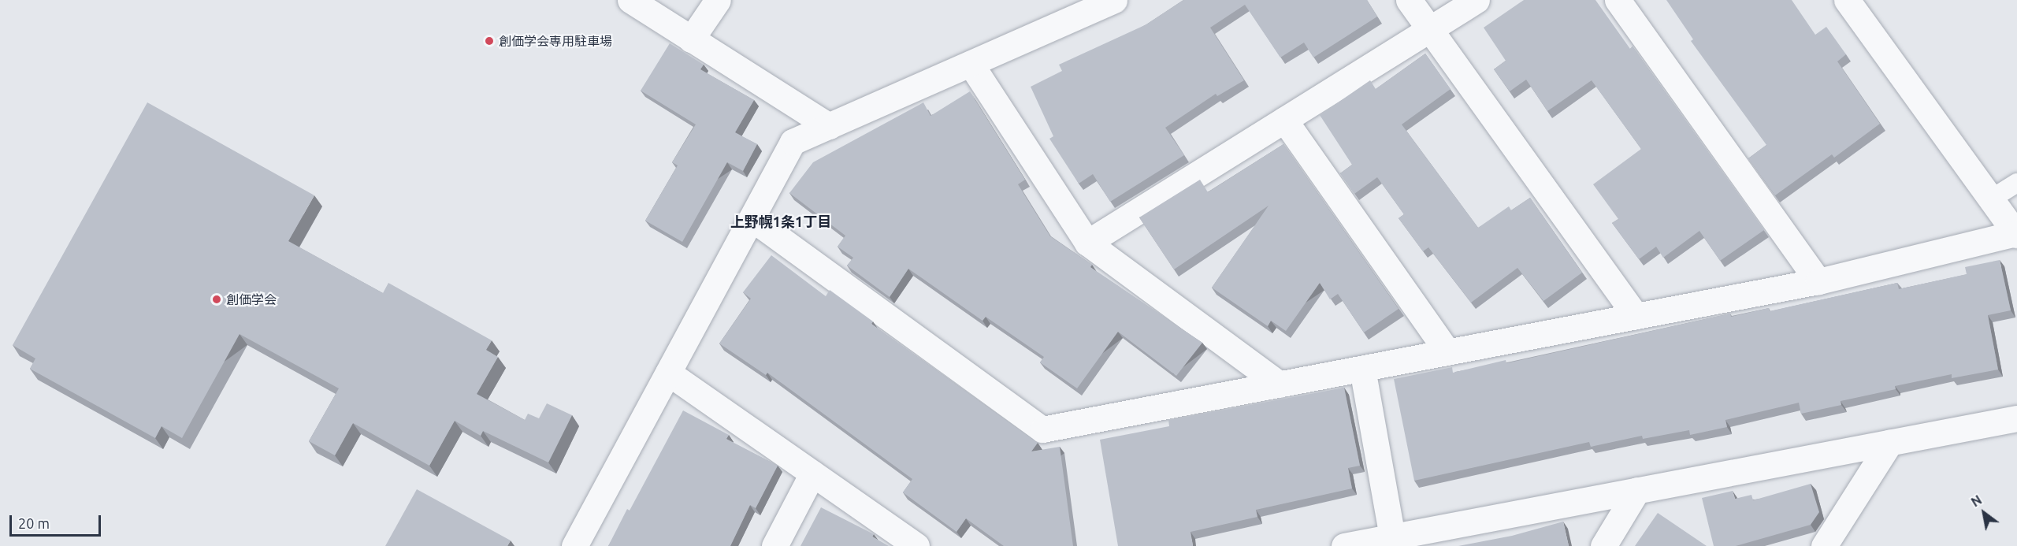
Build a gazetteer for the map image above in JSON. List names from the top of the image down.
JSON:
{
  "districts": ["上野幌1条1丁目"],
  "places": ["創価学会専用駐車場", "創価学会"],
  "scale_bar": "20 m",
  "north": "top left"
}
